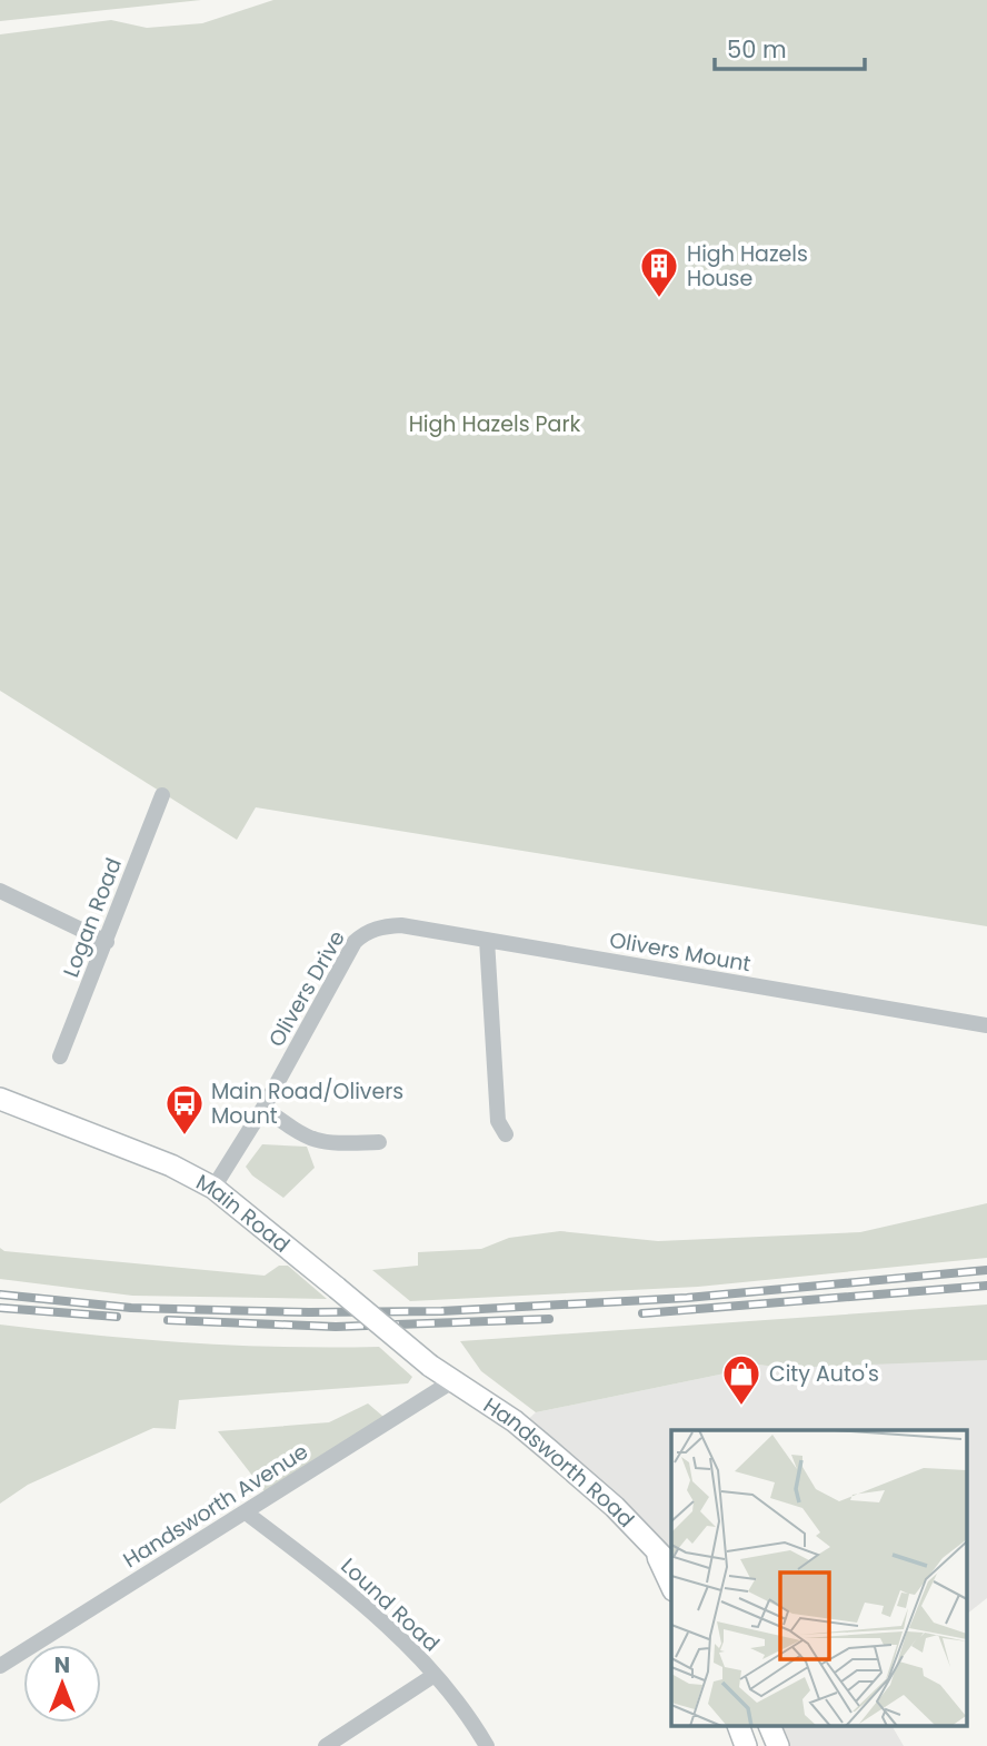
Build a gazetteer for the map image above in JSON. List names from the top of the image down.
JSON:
{
  "streets": {
    "main road": ["Main Road", "Handsworth Road"],
    "street": [
      "Logan Road",
      "Olivers Mount",
      "Olivers Drive",
      "Handsworth Avenue",
      "Lound Road"
    ]
  },
  "crossings": [
    ["Olivers Mount", "Olivers Drive"],
    ["Olivers Drive", "Main Road"],
    ["Main Road", "Handsworth Road"],
    ["Main Road", "Handsworth Avenue"],
    ["Handsworth Road", "Handsworth Avenue"],
    ["Handsworth Avenue", "Lound Road"]
  ],
  "parks": ["High Hazels Park"],
  "places": {
    "building": ["High Hazels House"],
    "bus stop": ["Main Road/Olivers Mount"],
    "shop": ["City Auto's"]
  },
  "scale_bar": "50 m",
  "north": "top"
}
